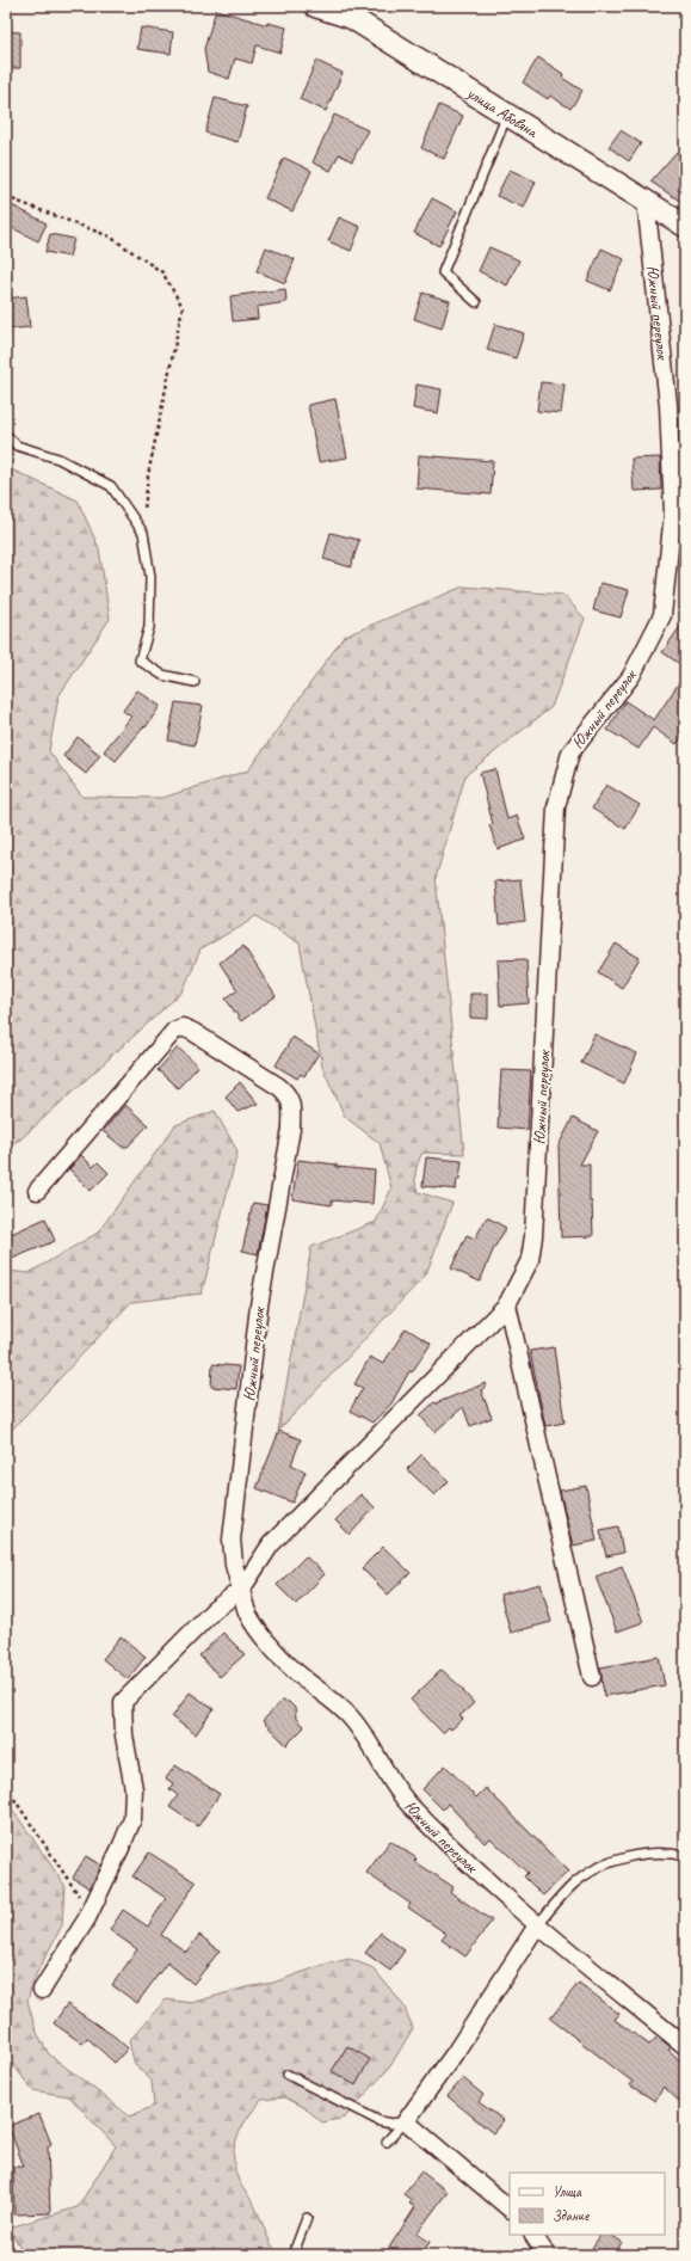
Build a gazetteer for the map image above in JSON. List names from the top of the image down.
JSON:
{
  "streets": {
    "street": ["улица Абовяна", "Южный переулок"]
  },
  "crossings": [
    ["улица Абовяна", "Южный переулок"]
  ],
  "legend": ["Улица", "Здание"]
}
